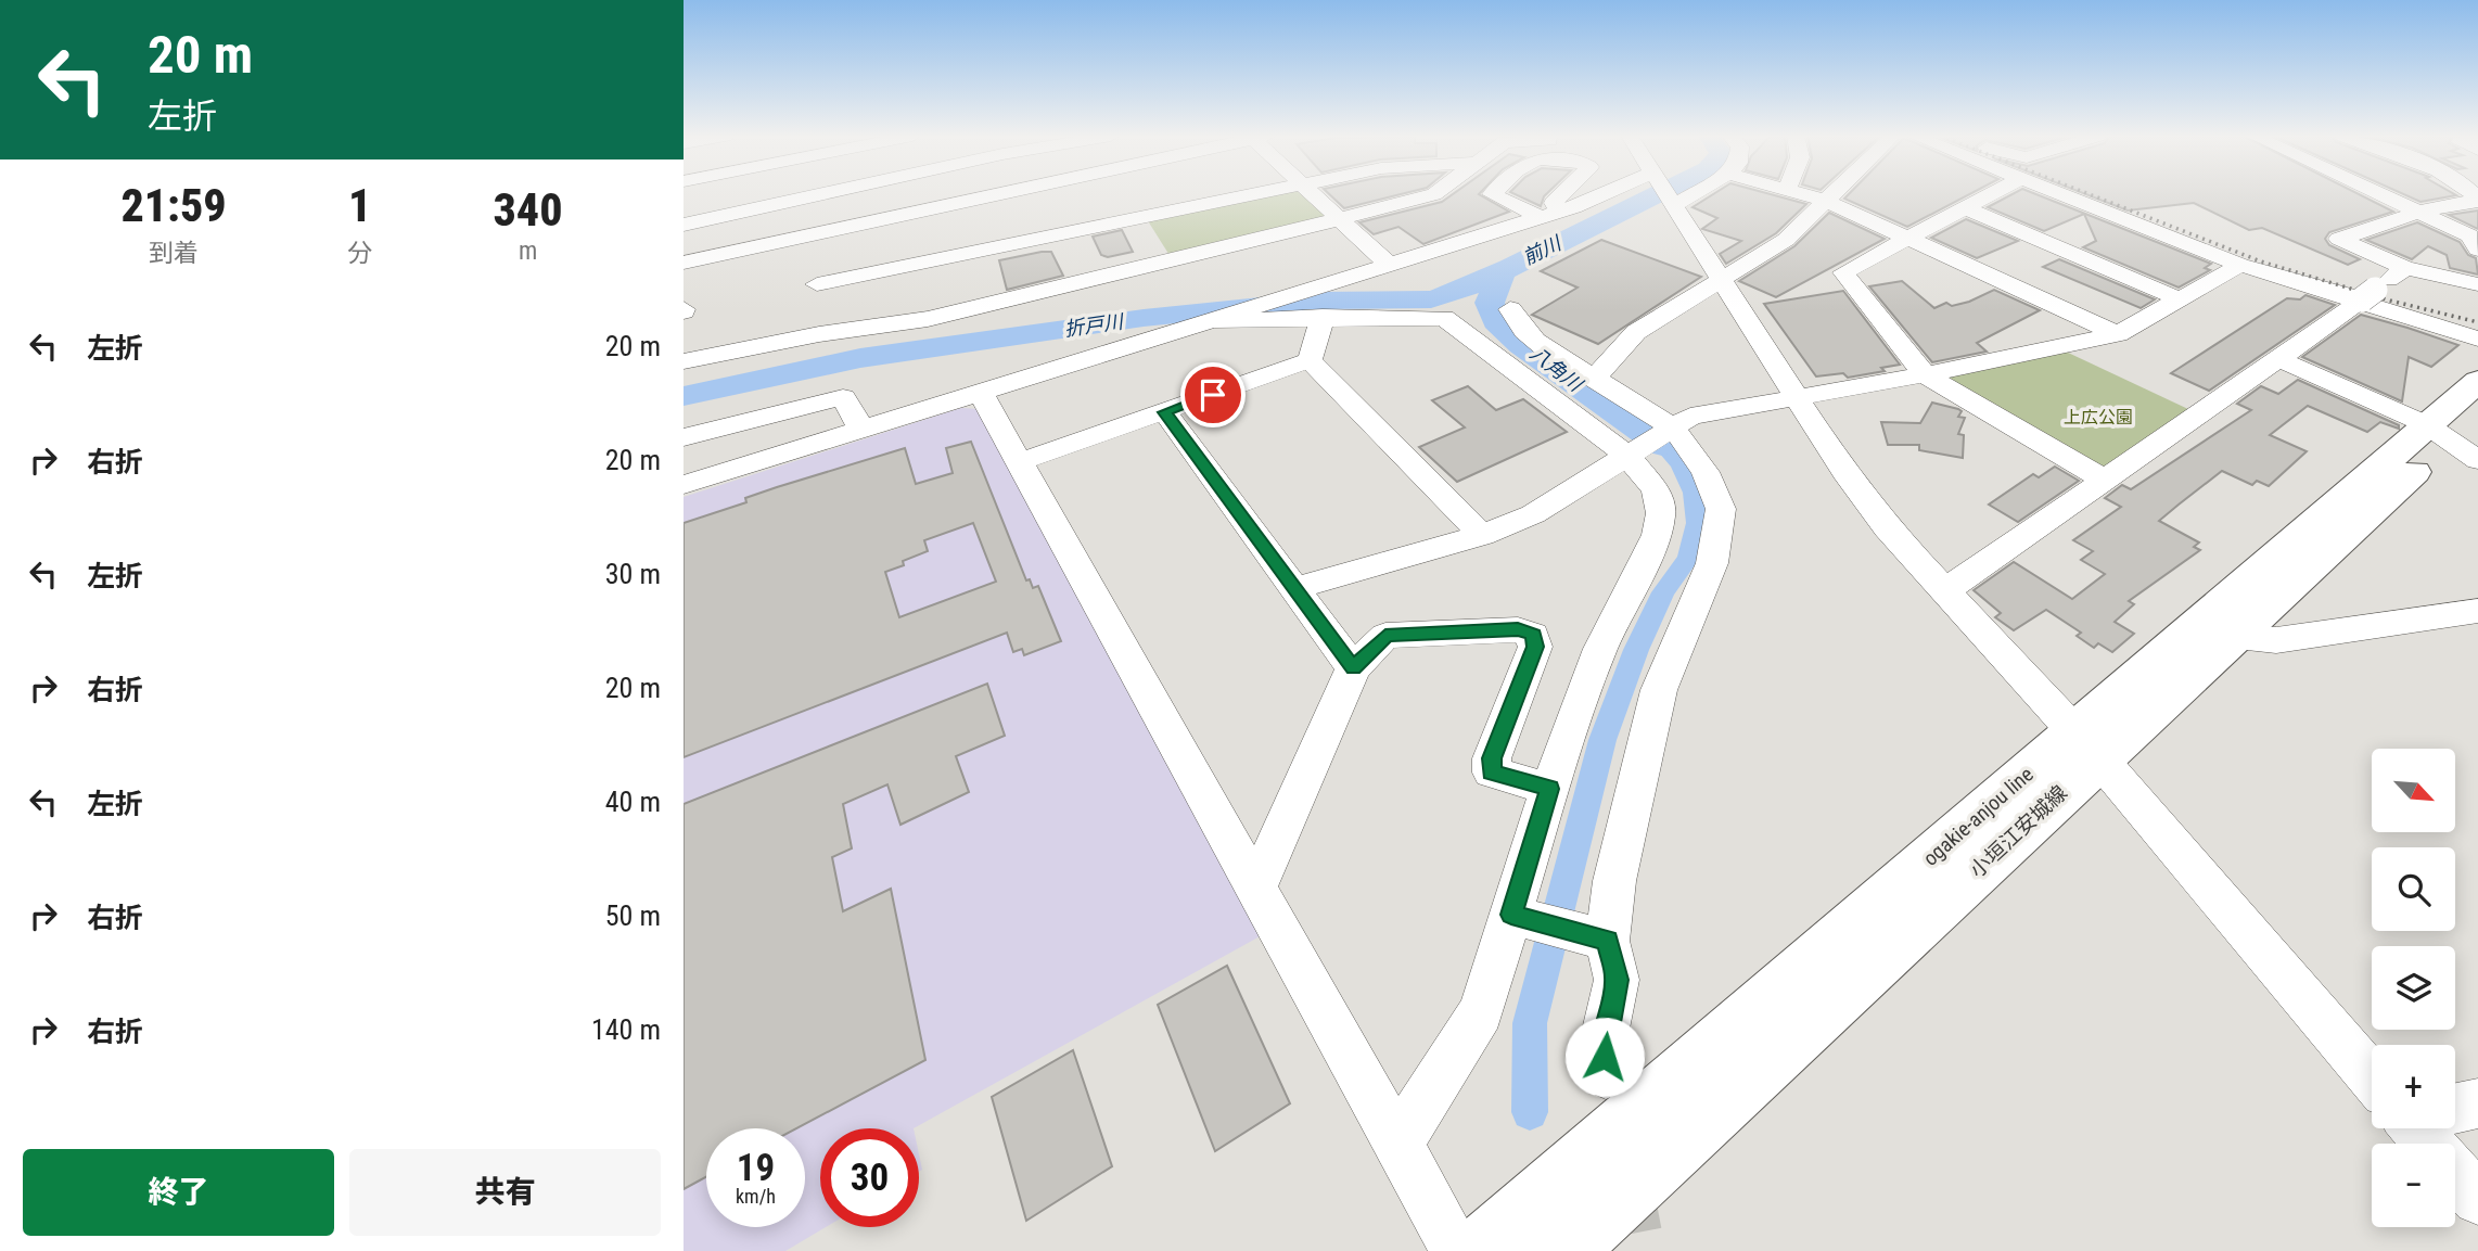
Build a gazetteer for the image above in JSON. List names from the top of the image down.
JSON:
{
  "streets": {
    "main road": ["ogakie-anjou line", "小垣江安城線"]
  },
  "crossings": [
    ["ogakie-anjou line", "小垣江安城線"]
  ],
  "water": ["前川", "折戸川", "八角川"],
  "parks": ["上広公園"],
  "north": "bottom right",
  "page": {
    "turn": ["20 m", "左折"],
    "eta": [
      "21:59",
      "到着",
      "1",
      "分",
      "340",
      "m"
    ],
    "list": [
      {
        "name": "左折",
        "value": "20 m"
      },
      {
        "name": "右折",
        "value": "20 m"
      },
      {
        "name": "左折",
        "value": "30 m"
      },
      {
        "name": "右折",
        "value": "20 m"
      },
      {
        "name": "左折",
        "value": "40 m"
      },
      {
        "name": "右折",
        "value": "50 m"
      },
      {
        "name": "右折",
        "value": "140 m"
      }
    ],
    "map_buttons": ["+", "−"],
    "speed": "19 km/h",
    "limit": "30",
    "buttons": ["終了", "共有"]
  }
}
